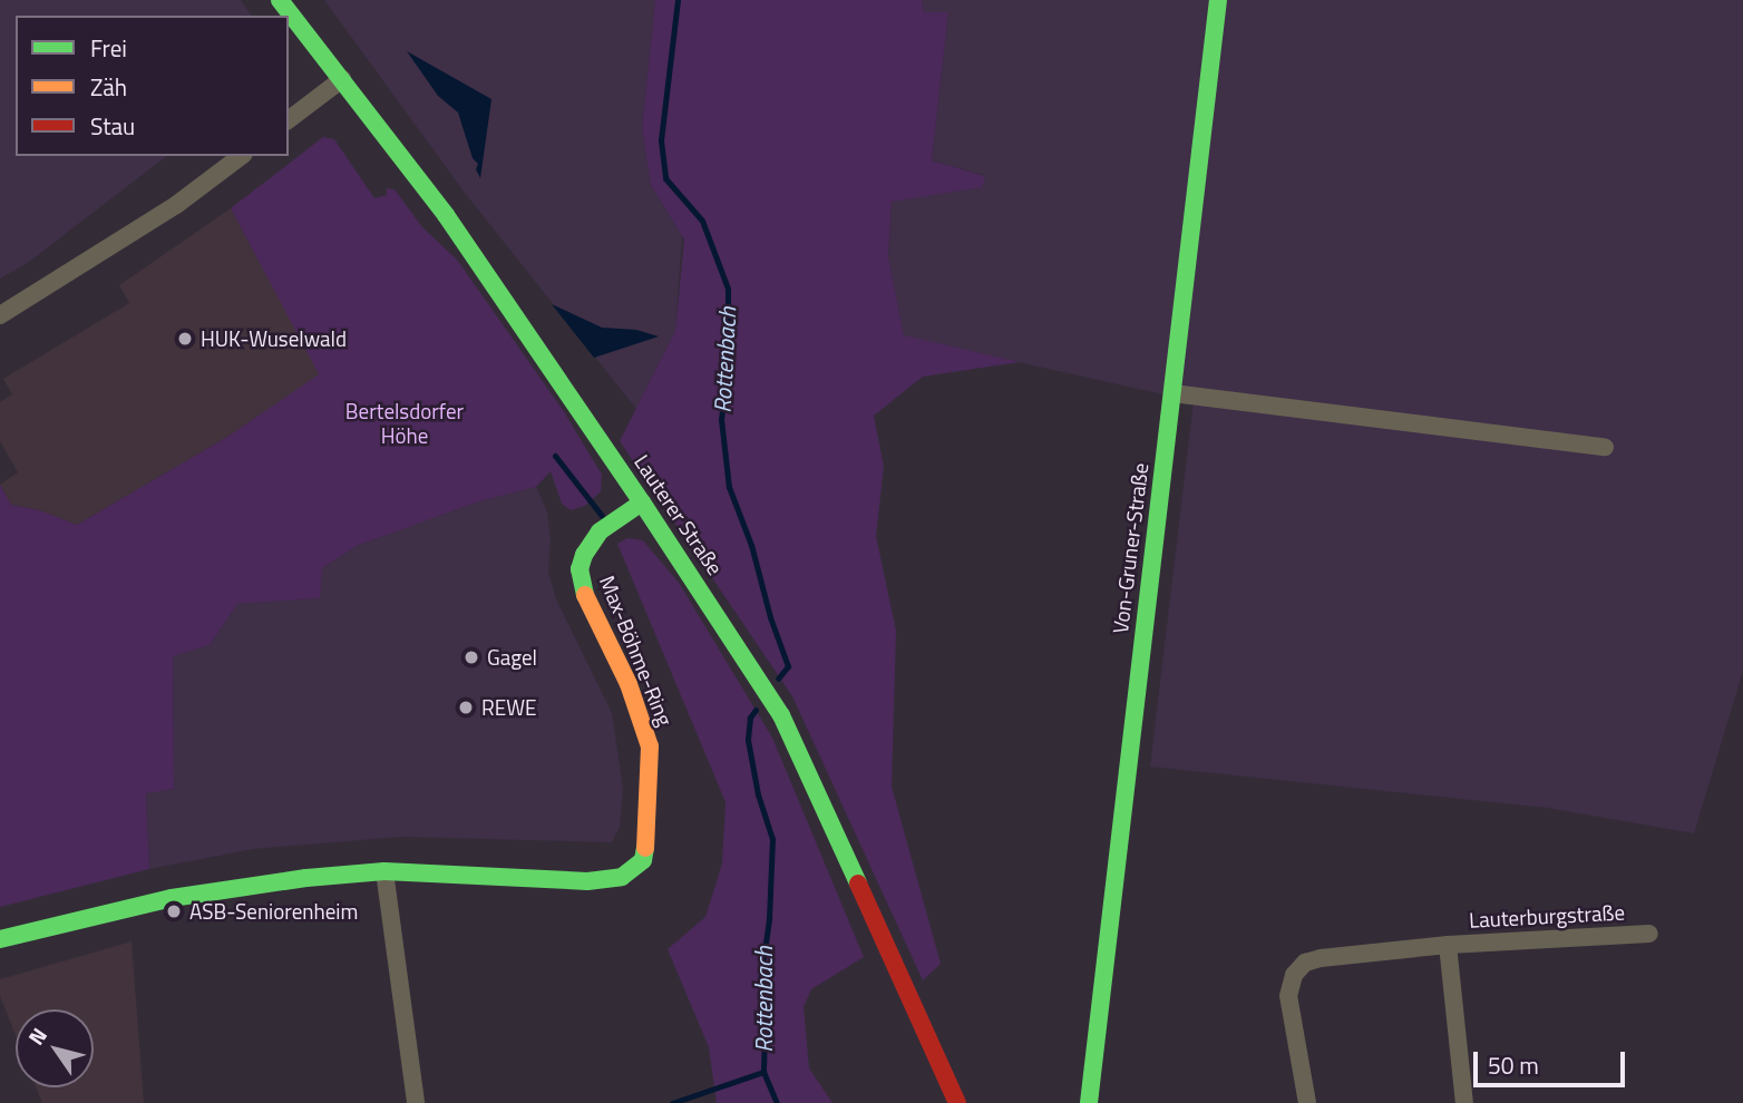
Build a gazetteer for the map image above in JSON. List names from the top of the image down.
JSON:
{
  "streets": {
    "street": [
      "Lauterer Straße",
      "Von-Gruner-Straße",
      "Max-Böhme-Ring",
      "Lauterburgstraße"
    ]
  },
  "crossings": [
    ["Lauterer Straße", "Max-Böhme-Ring"]
  ],
  "water": ["Rottenbach"],
  "parks": ["Bertelsdorfer Höhe"],
  "places": [
    "HUK-Wuselwald",
    "Gagel",
    "REWE",
    "ASB-Seniorenheim"
  ],
  "legend": ["Frei", "Zäh", "Stau"],
  "scale_bar": "50 m",
  "north": "top left"
}
